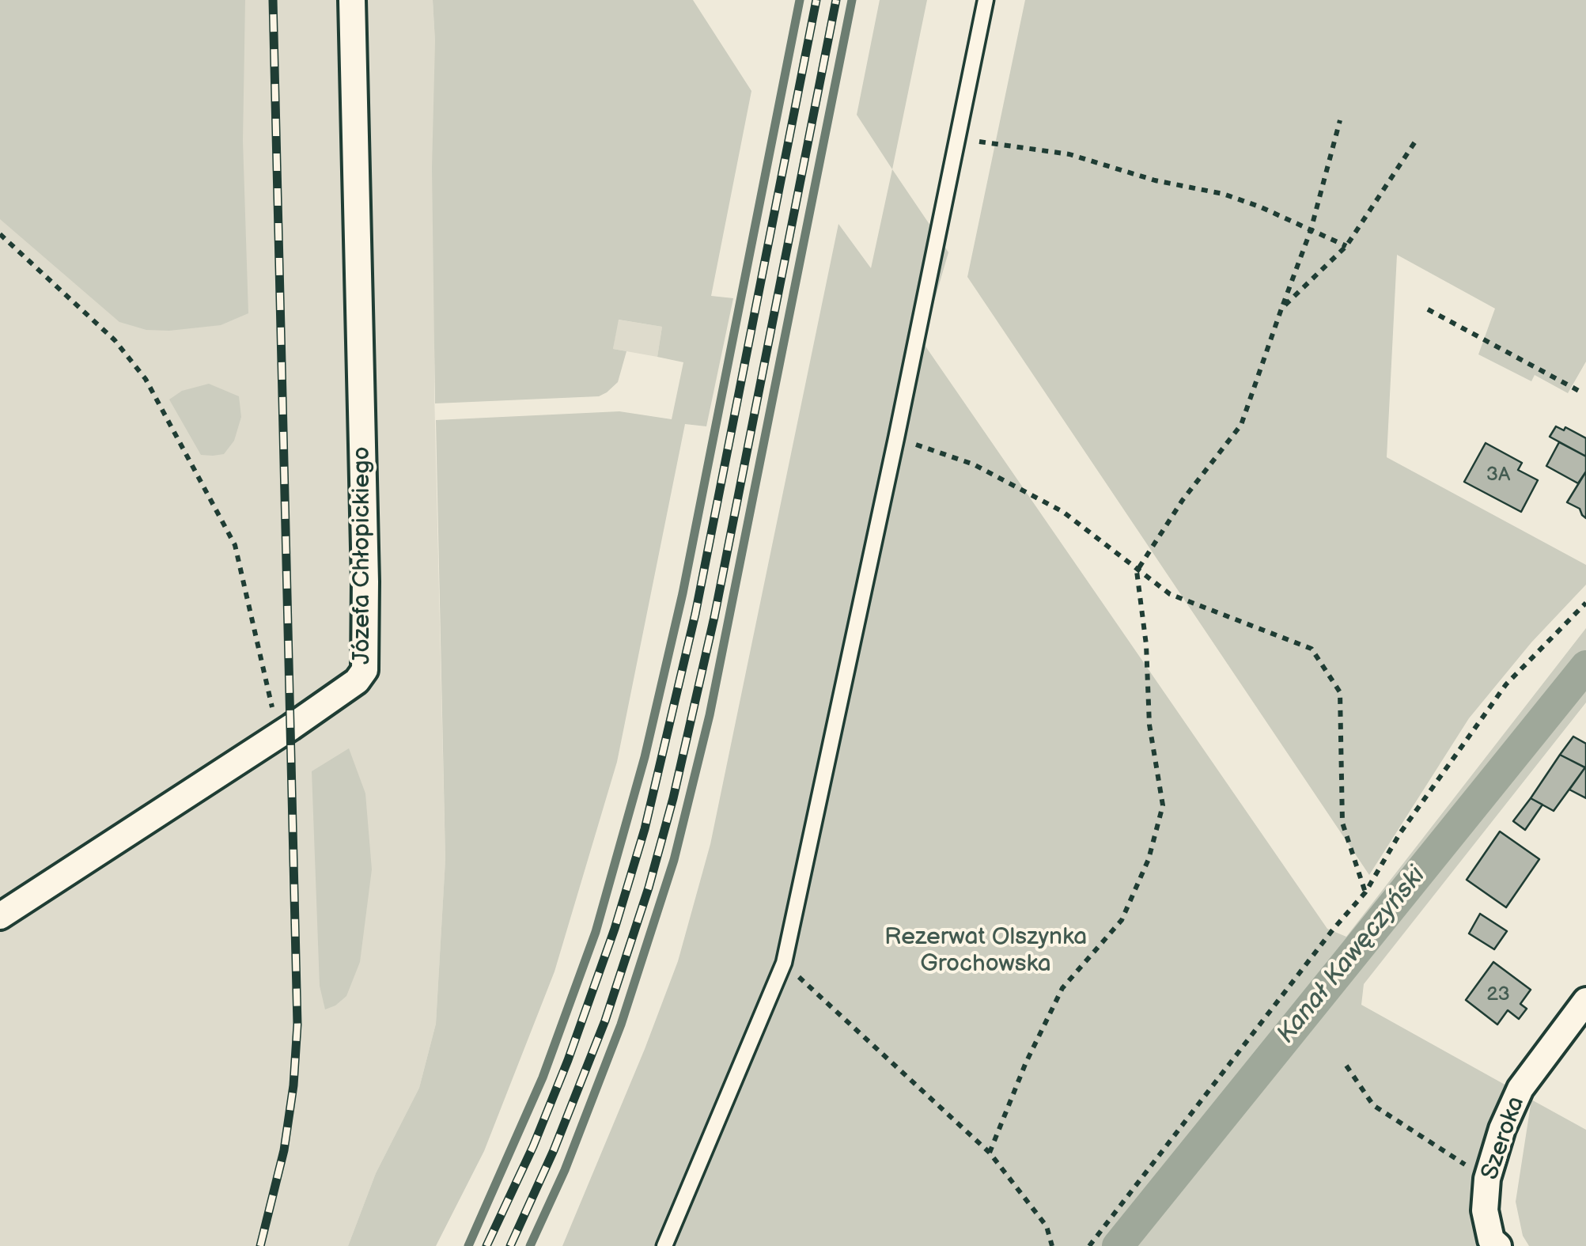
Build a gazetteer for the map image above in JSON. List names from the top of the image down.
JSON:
{
  "streets": {
    "street": ["Józefa Chłopickiego", "Szeroka"]
  },
  "water": ["Kanał Kawęczyński"],
  "parks": ["Rezerwat Olszynka Grochowska"],
  "house_numbers": ["3A", "23"]
}
